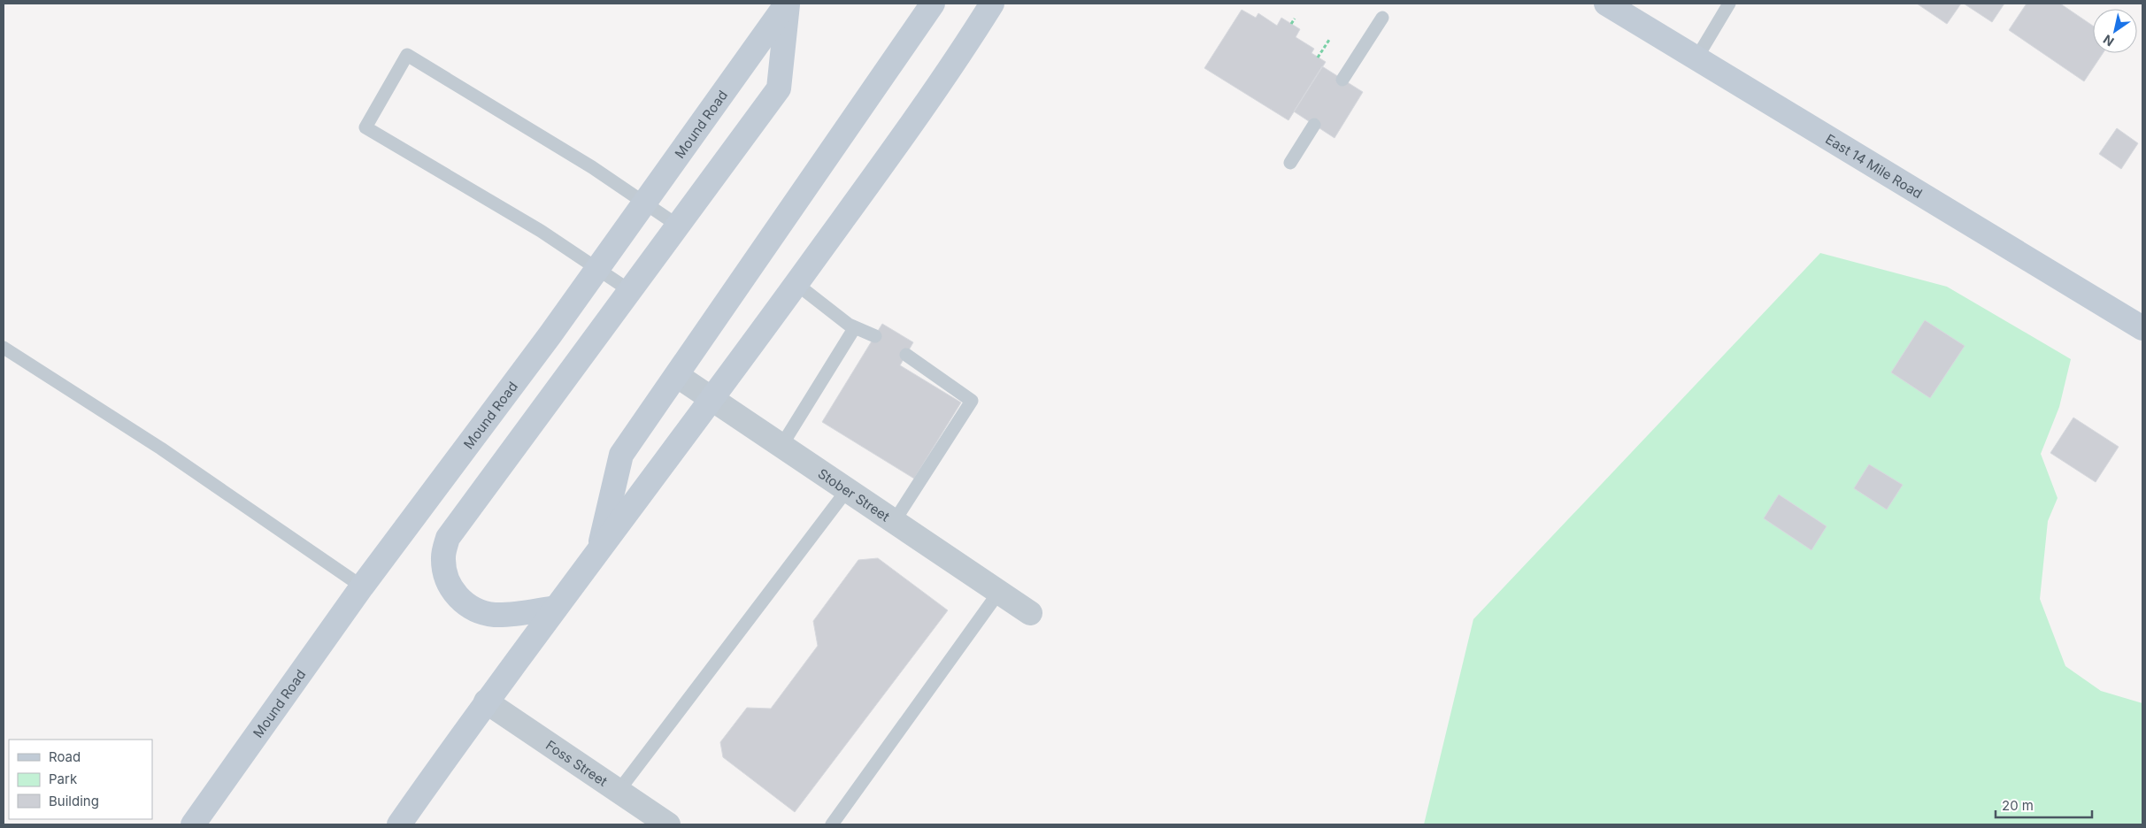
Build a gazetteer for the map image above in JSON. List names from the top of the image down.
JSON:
{
  "streets": {
    "main road": ["Mound Road", "East 14 Mile Road"],
    "street": ["Stober Street", "Foss Street"]
  },
  "legend": ["Road", "Park", "Building"],
  "scale_bar": "20 m",
  "north": "bottom left"
}
